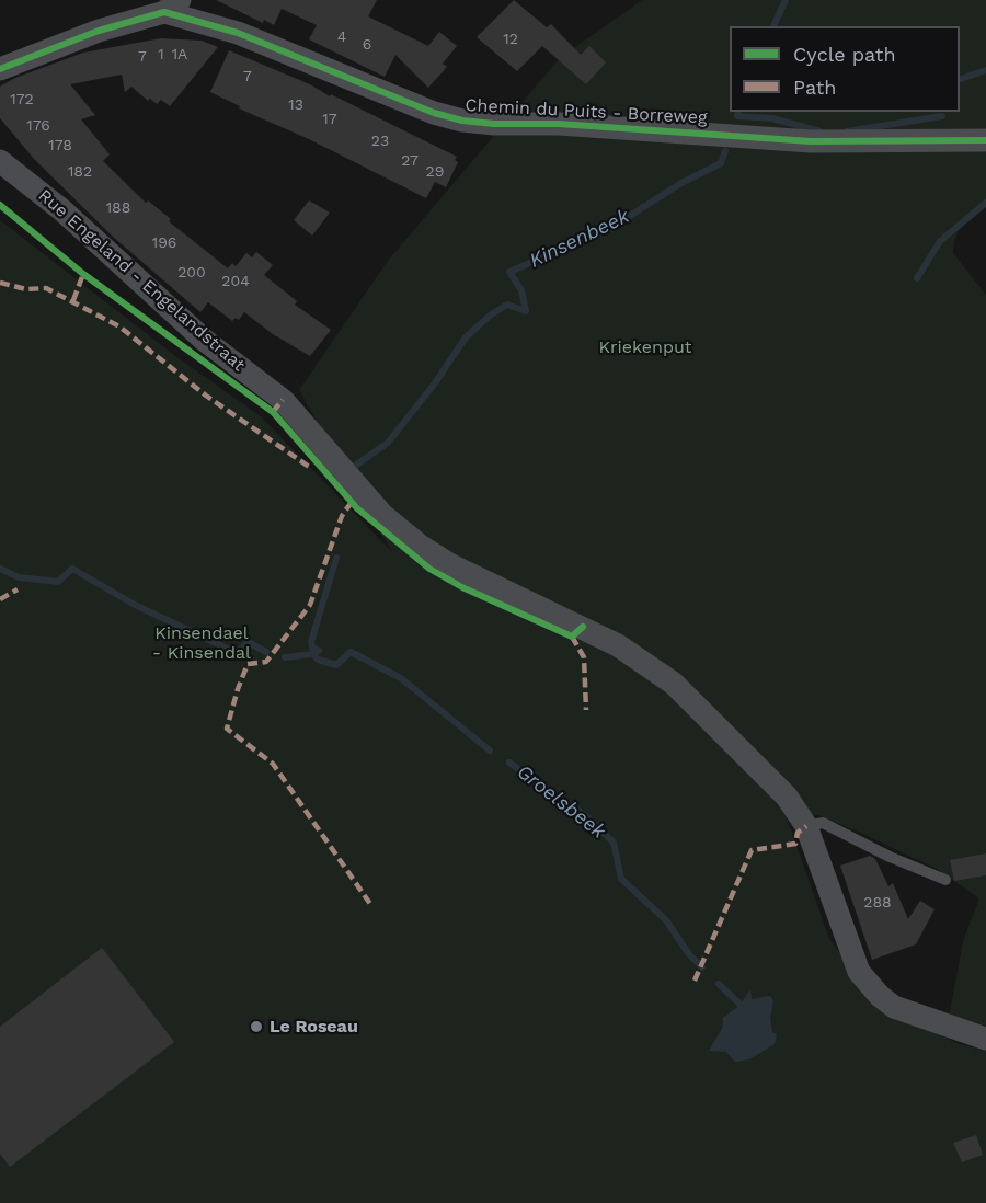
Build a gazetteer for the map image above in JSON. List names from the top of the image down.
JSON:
{
  "streets": {
    "street": ["Chemin du Puits - Borreweg", "Rue Engeland - Engelandstraat"]
  },
  "water": ["Kinsenbeek", "Groelsbeek"],
  "parks": ["Kriekenput", "Kinsendael - Kinsendal"],
  "places": ["Le Roseau"],
  "house_numbers": [
    "4",
    "12",
    "6",
    "1",
    "1A",
    "7",
    "7",
    "172",
    "13",
    "17",
    "176",
    "23",
    "178",
    "27",
    "182",
    "29",
    "188",
    "196",
    "200",
    "204",
    "288"
  ],
  "legend": ["Cycle path", "Path"]
}
